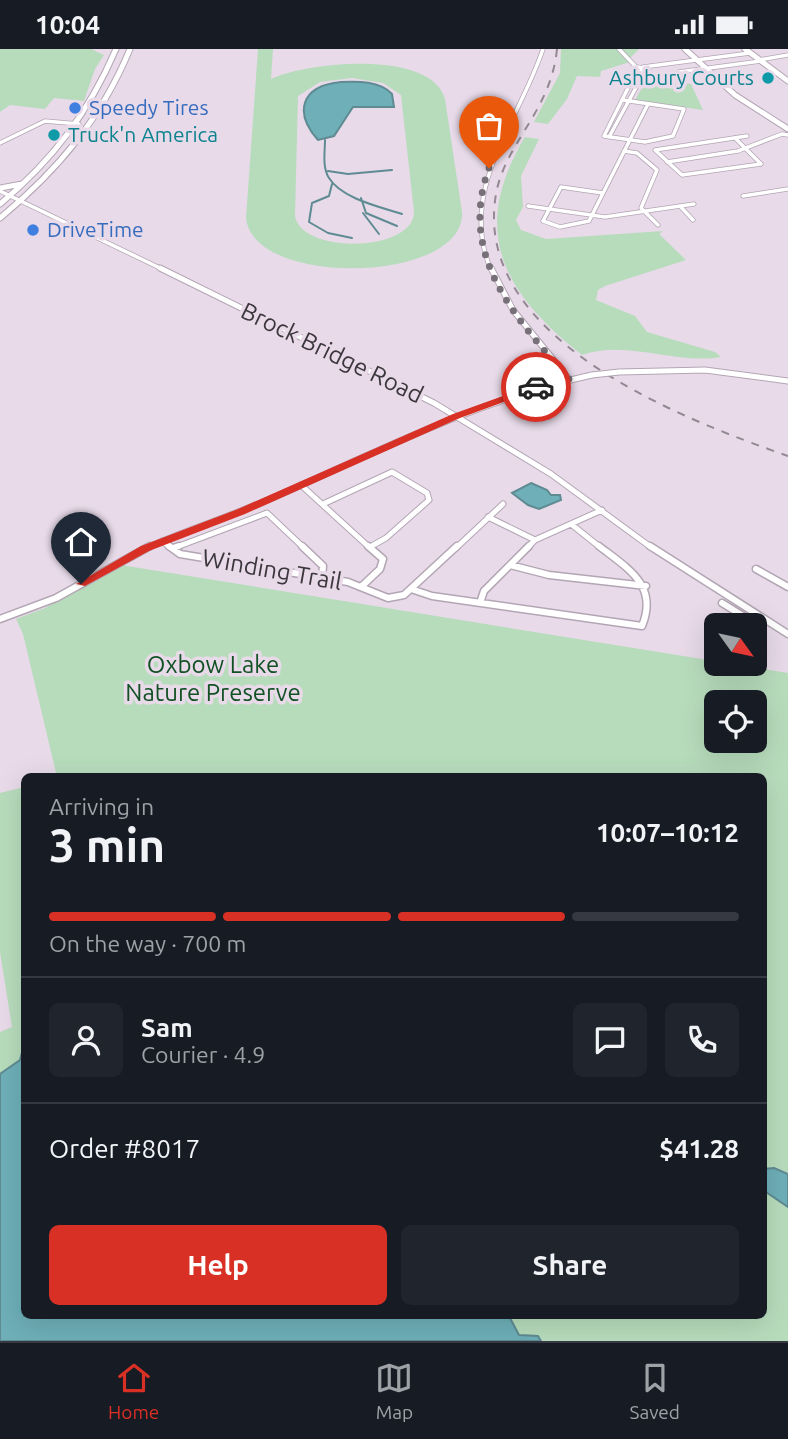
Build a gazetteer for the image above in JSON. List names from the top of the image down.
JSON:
{
  "streets": {
    "street": ["Brock Bridge Road", "Winding Trail"]
  },
  "parks": ["Oxbow Lake Nature Preserve"],
  "places": [
    "Ashbury Courts",
    "Speedy Tires",
    "Truck'n America",
    "DriveTime"
  ],
  "north": "bottom right",
  "page": {
    "status": "10:04",
    "heading": ["3 min", "Arriving in", "10:07–10:12"],
    "panel": [
      "Sam",
      "Courier · 4.9",
      "Order #8017",
      "$41.28"
    ],
    "bar": "On the way · 700 m",
    "buttons": ["Help", "Share"],
    "tabs": ["Home", "Map", "Saved"]
  }
}
